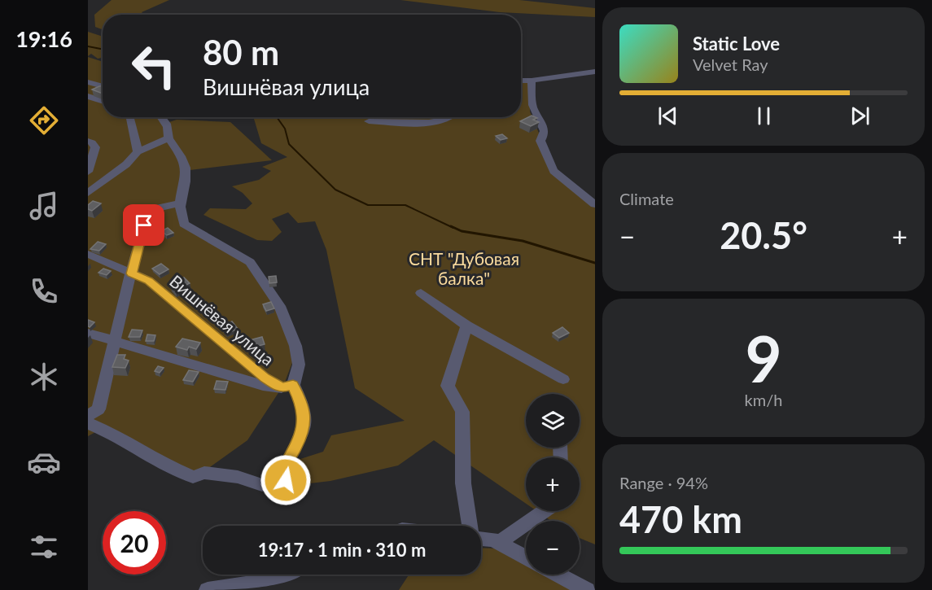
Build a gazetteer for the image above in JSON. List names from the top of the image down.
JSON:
{
  "streets": {
    "street": ["Вишнёвая улица"]
  },
  "parks": ["СНТ \"Дубовая балка\""],
  "page": {
    "tabs": "19:16",
    "turn": ["80 m", "Вишнёвая улица"],
    "song": ["Static Love", "Velvet Ray"],
    "tile": [
      "Climate",
      ["9", "km/h"],
      ["Range · 94%", "470 km"]
    ],
    "heat": ["−", "20.5°", "+"],
    "map_buttons": ["+", "−"],
    "limit": "20",
    "trip": "19:17 · 1 min · 310 m"
  }
}
